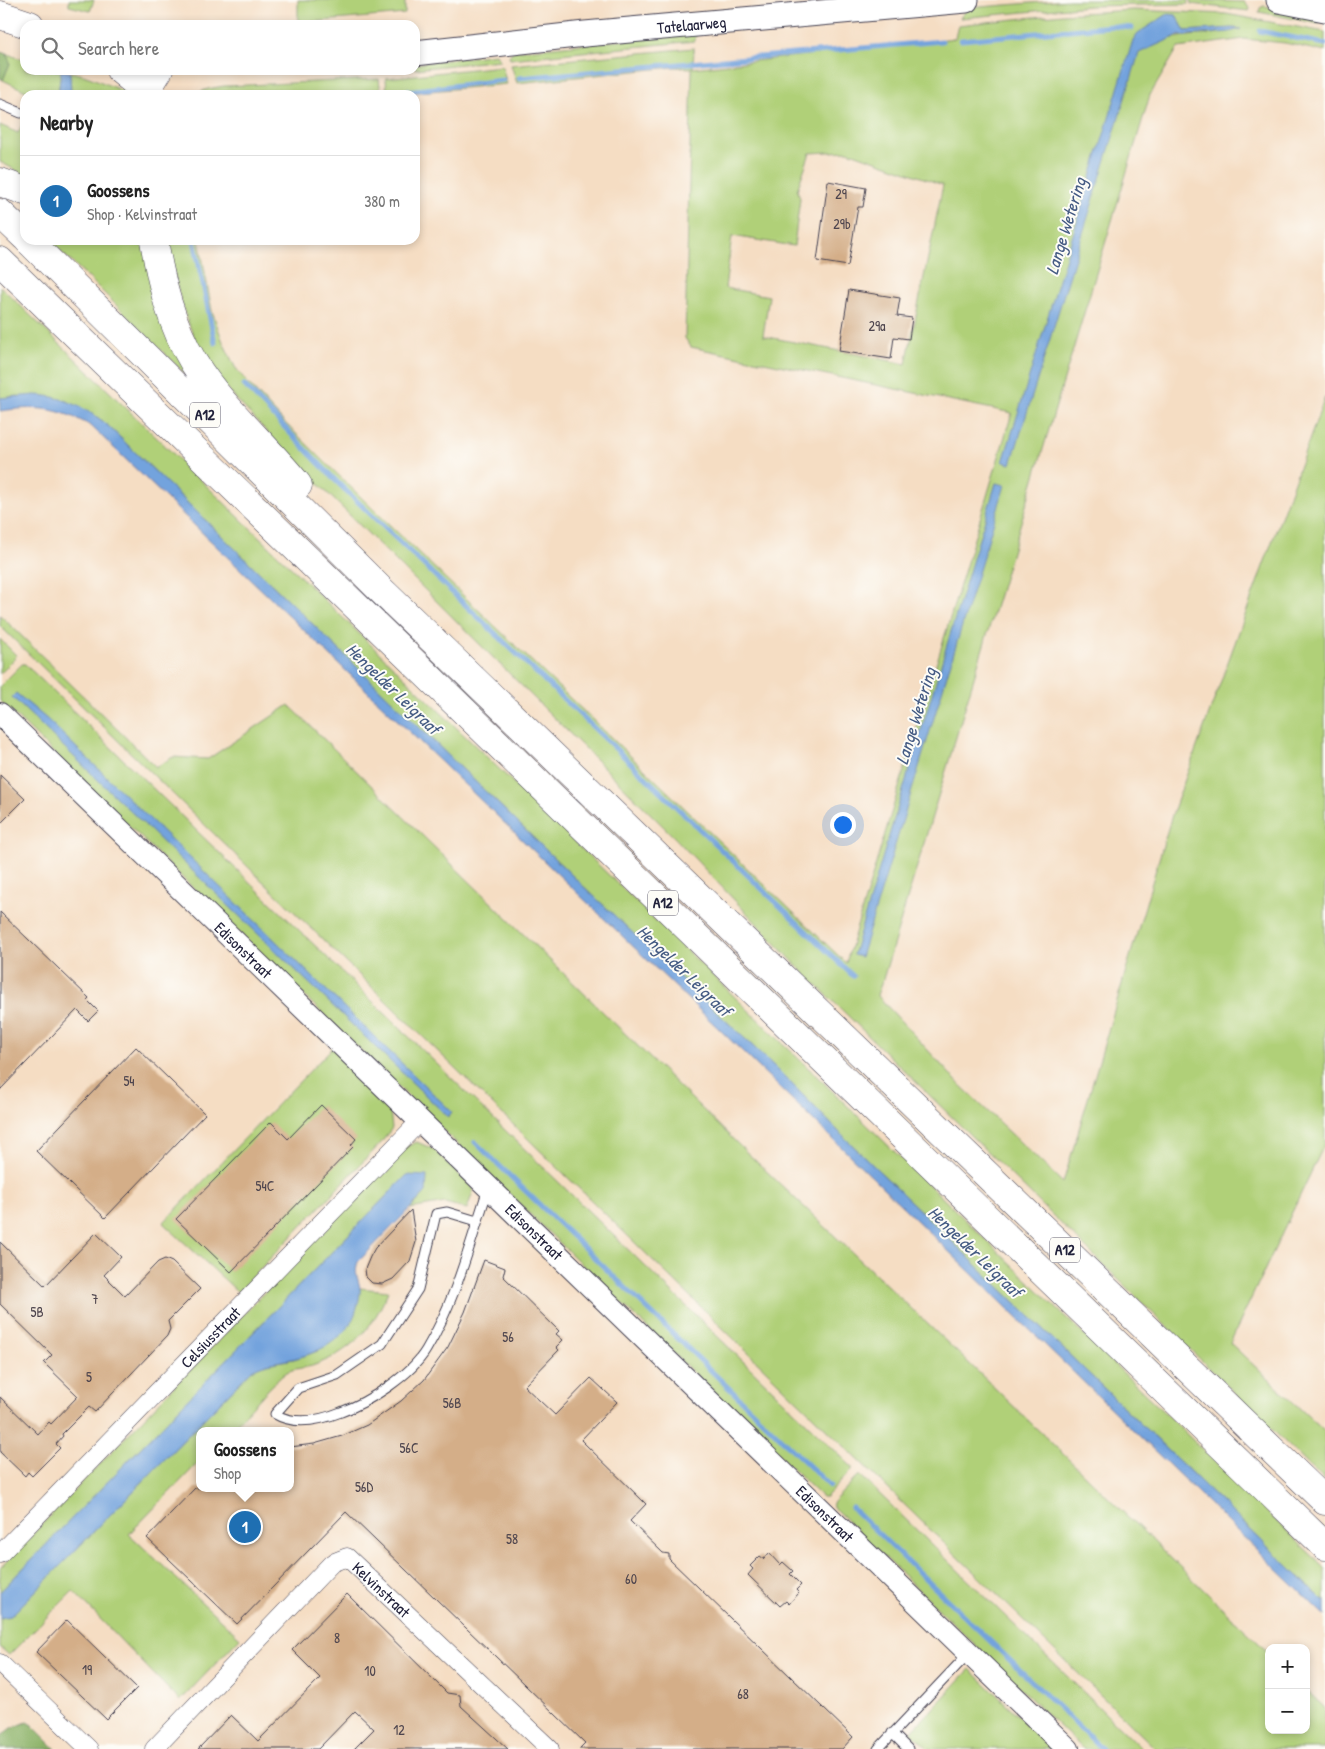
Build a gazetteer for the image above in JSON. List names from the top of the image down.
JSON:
{
  "streets": {
    "main road": ["Tatelaarweg", "A12"],
    "street": ["Edisonstraat", "Celsiusstraat", "Kelvinstraat"]
  },
  "crossings": [
    ["Edisonstraat", "Celsiusstraat"]
  ],
  "water": ["Lange Wetering", "Hengelder Leigraaf"],
  "house_numbers": [
    "29",
    "29b",
    "29a",
    "54",
    "54C",
    "7",
    "5B",
    "56",
    "5",
    "56B",
    "56C",
    "56D",
    "58",
    "60",
    "8",
    "19",
    "10",
    "68",
    "12"
  ],
  "page": {
    "search": "Search here",
    "heading": "Nearby",
    "list": [
      {
        "mark": "1",
        "name": "Goossens",
        "note": "Shop · Kelvinstraat",
        "value": "380 m"
      }
    ],
    "popup": ["Goossens", "Shop"],
    "pins": "1",
    "map_buttons": ["+", "−"]
  }
}
